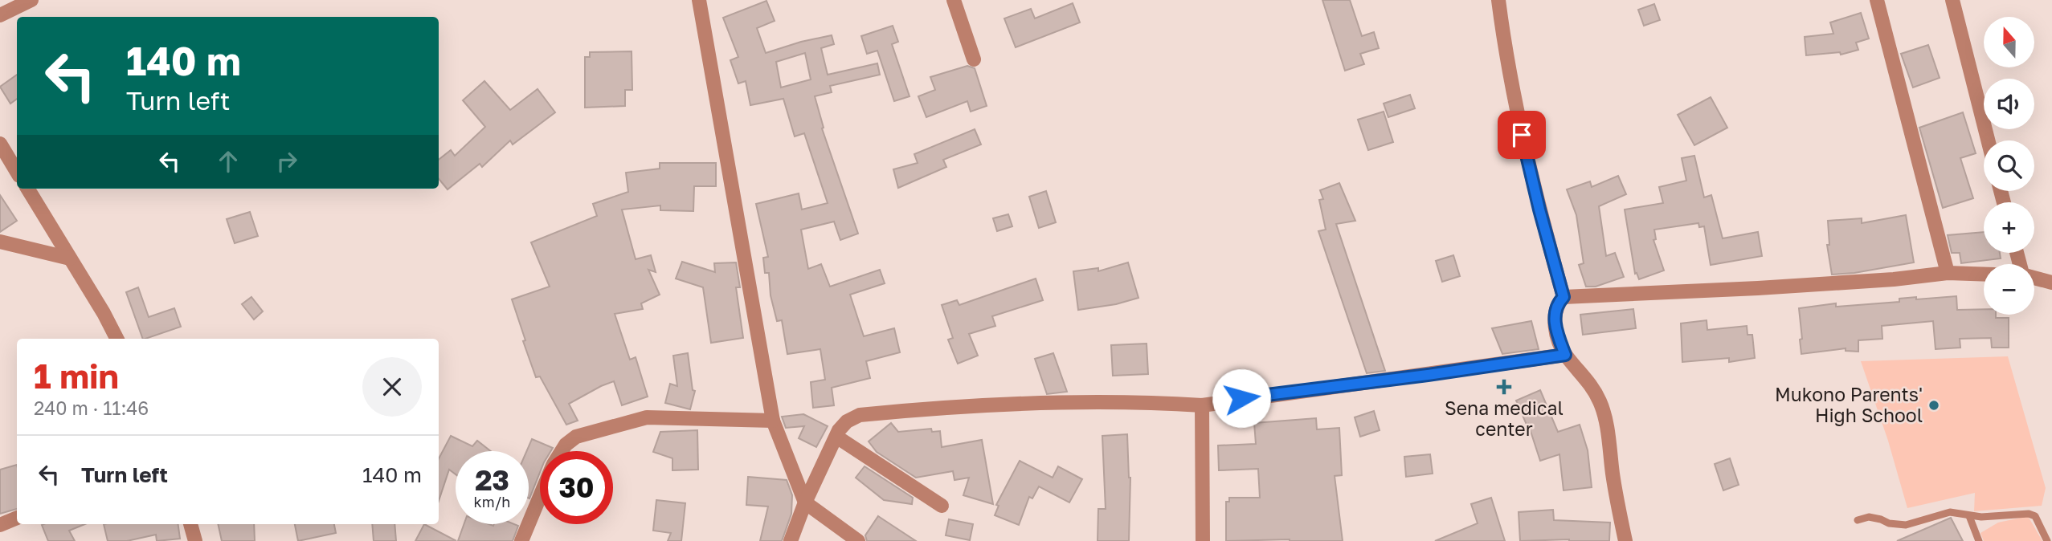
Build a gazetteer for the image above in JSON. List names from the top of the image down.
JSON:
{
  "places": {
    "health": ["Sena medical center"],
    "other": ["Mukono Parents' High School"]
  },
  "north": "top",
  "page": {
    "map_buttons": ["+", "−"],
    "turn": ["140 m", "Turn left"],
    "heading": ["1 min", "240 m · 11:46"],
    "list": [
      {
        "name": "Turn left",
        "value": "140 m"
      }
    ],
    "speed": "23 km/h",
    "limit": "30"
  }
}
